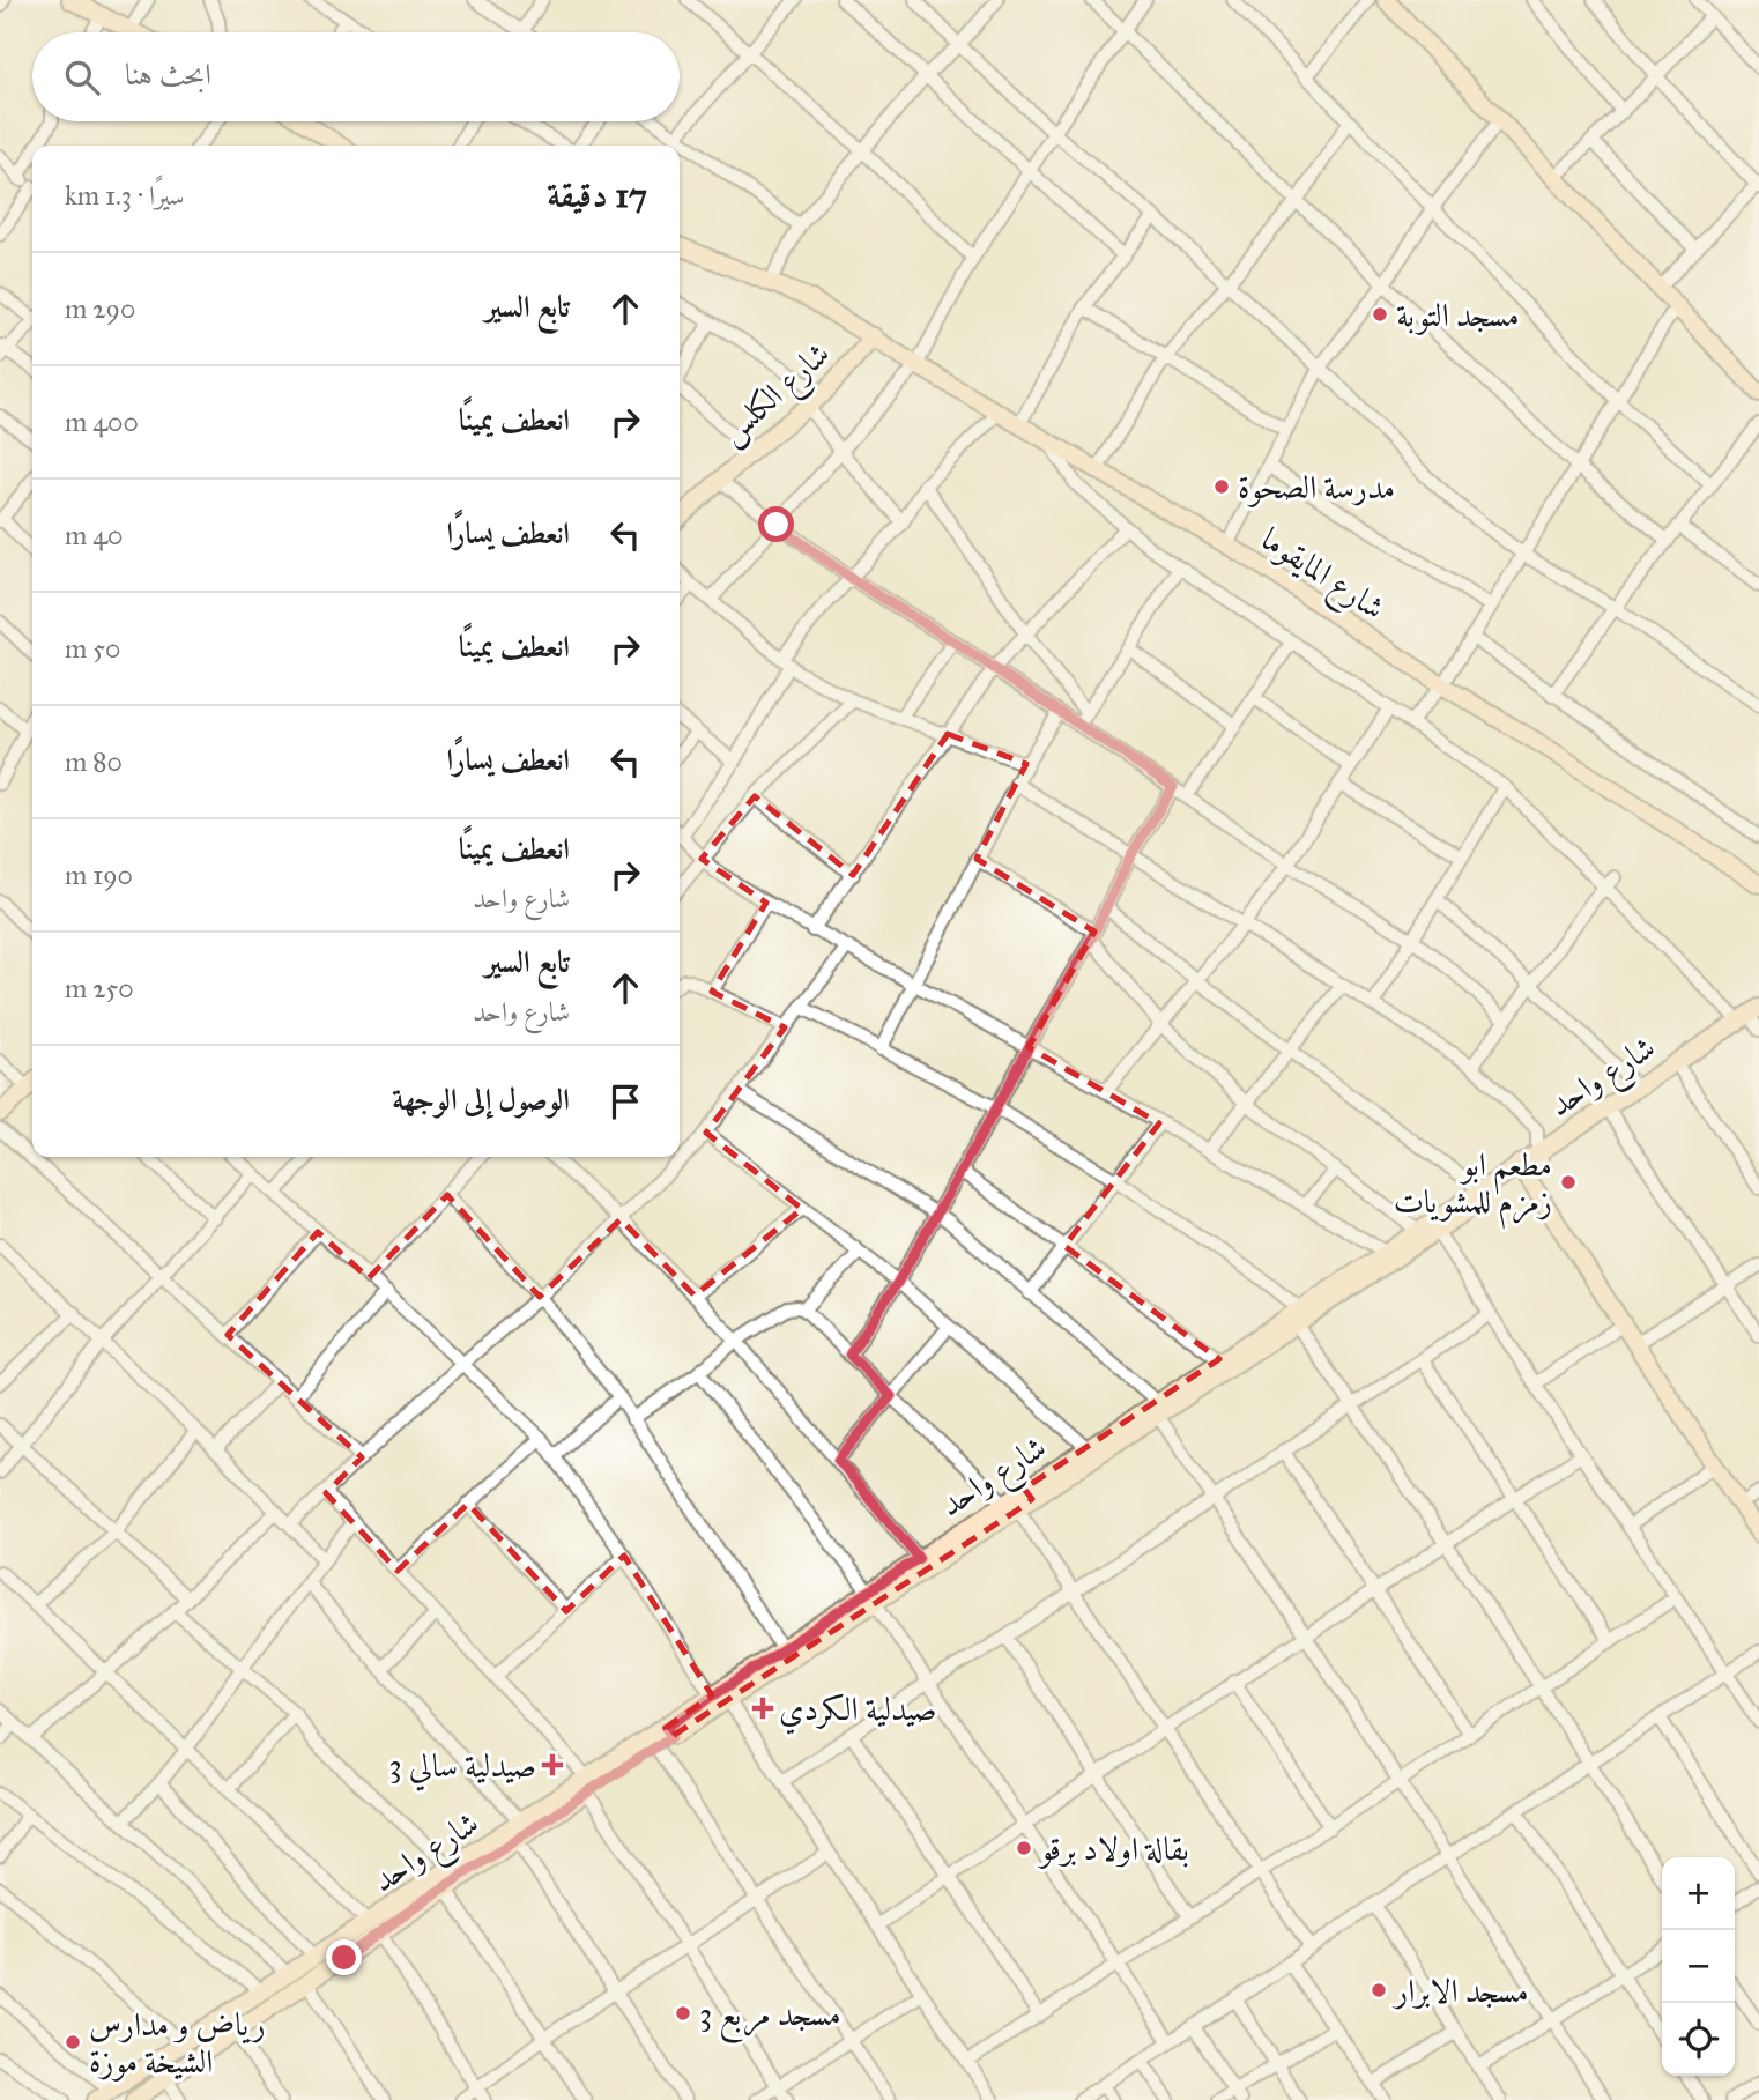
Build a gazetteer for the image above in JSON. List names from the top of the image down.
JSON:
{
  "streets": {
    "street": ["شارع الكلس", "شارع المايقوما", "شارع واحد"]
  },
  "crossings": [
    ["شارع الكلس", "شارع المايقوما"]
  ],
  "places": {
    "other": [
      "مسجد التوبة",
      "مدرسة الصحوة",
      "مطعم ابو زمزم للمشويات",
      "بقالة اولاد برقو",
      "مسجد الابرار",
      "مسجد مربع 3",
      "رياض و مدارس الشيخة موزة"
    ],
    "health": ["صيدلية الكردي", "صيدلية سالي 3"]
  },
  "page": {
    "search": "ابحث هنا",
    "heading": ["17 دقيقة", "سيرًا · 1.3 km"],
    "list": [
      ["تابع السير", "290 m"],
      ["انعطف يمينًا", "400 m"],
      ["انعطف يسارًا", "40 m"],
      ["انعطف يمينًا", "50 m"],
      ["انعطف يسارًا", "80 m"],
      ["انعطف يمينًا", "شارع واحد", "190 m"],
      ["تابع السير", "شارع واحد", "250 m"],
      "الوصول إلى الوجهة"
    ],
    "map_buttons": ["+", "−"]
  }
}
